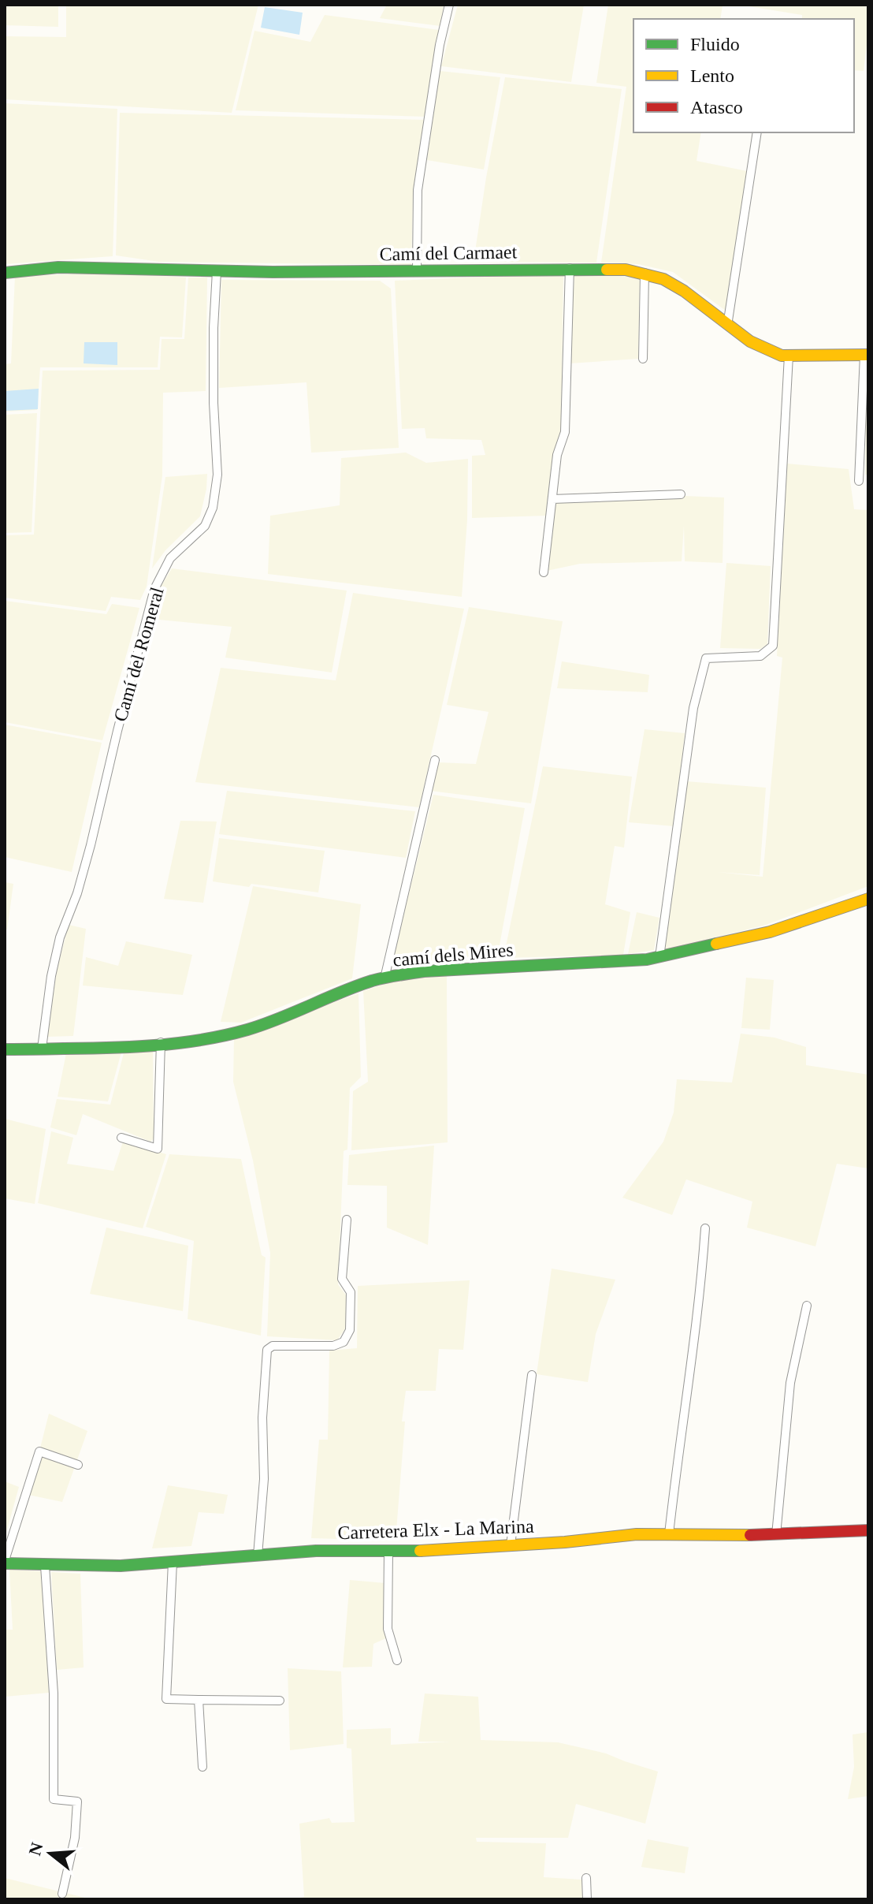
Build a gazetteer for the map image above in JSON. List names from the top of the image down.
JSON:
{
  "streets": {
    "street": [
      "Camí del Carmaet",
      "Camí del Romeral",
      "camí dels Mires",
      "Carretera Elx - La Marina"
    ]
  },
  "crossings": [
    ["Camí del Carmaet", "Camí del Romeral"],
    ["Camí del Romeral", "camí dels Mires"]
  ],
  "legend": ["Fluido", "Lento", "Atasco"],
  "north": "left"
}
